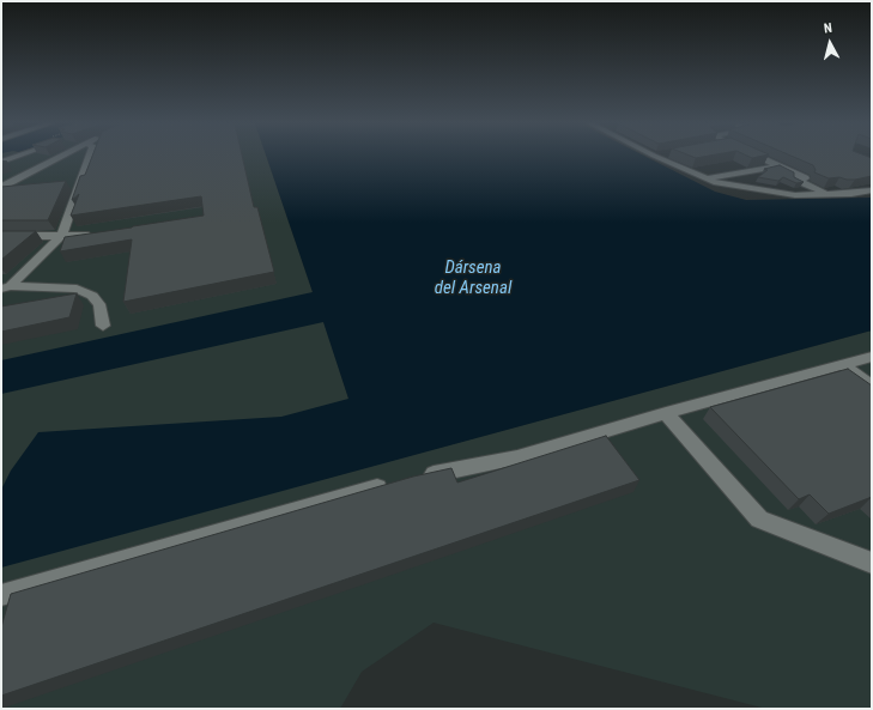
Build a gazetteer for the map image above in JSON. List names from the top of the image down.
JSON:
{
  "water": ["Dársena del Arsenal"],
  "north": "top"
}
